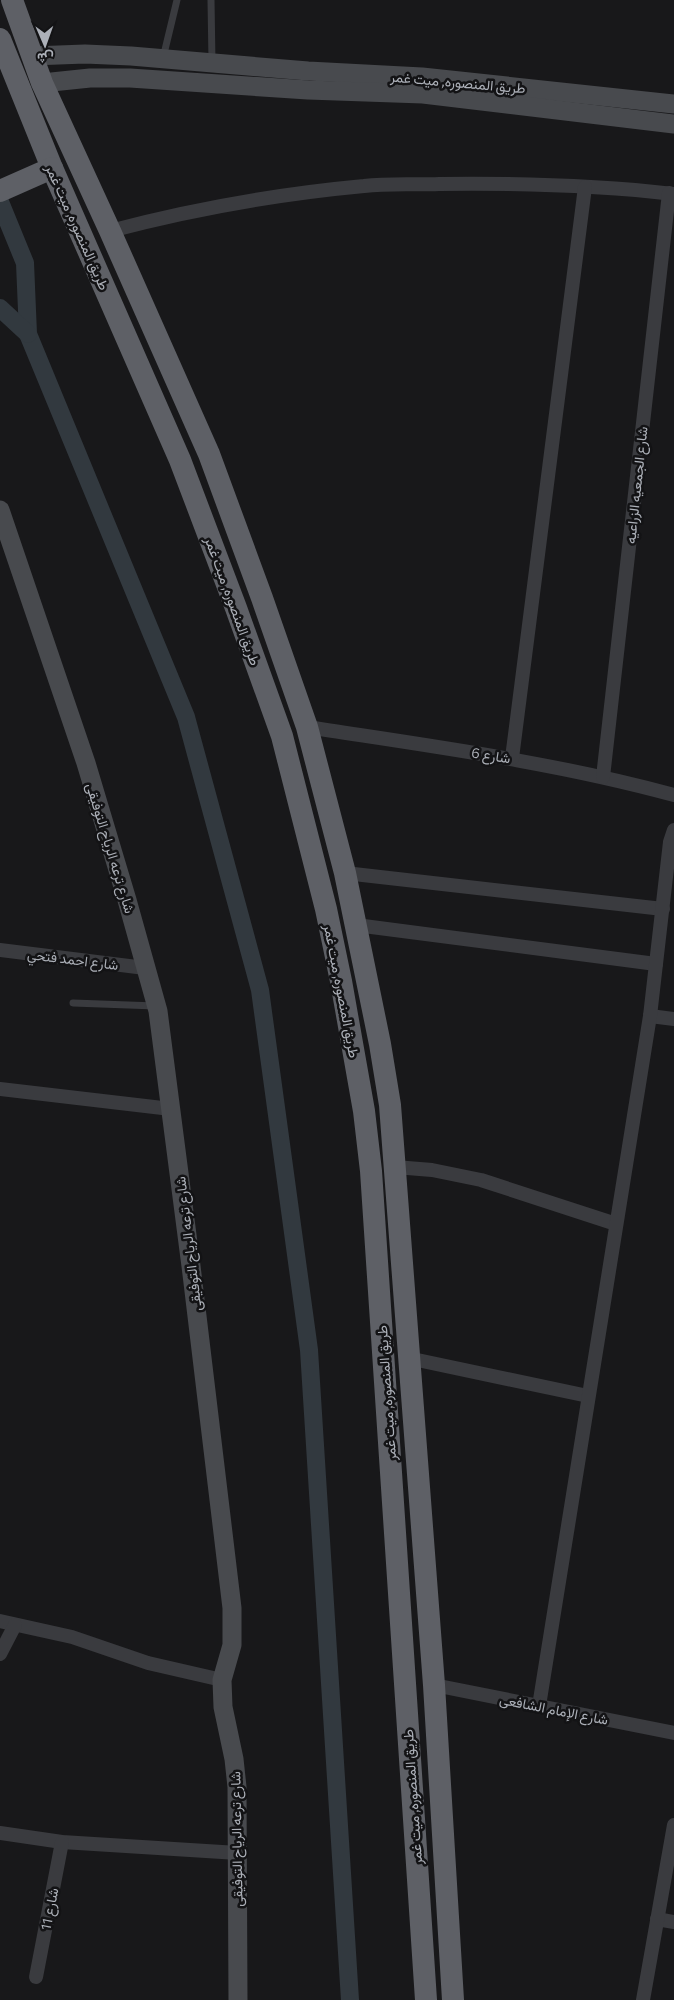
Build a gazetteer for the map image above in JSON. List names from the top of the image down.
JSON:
{
  "streets": {
    "highway": ["طريق المنصوره, ميت غمر"],
    "main road": ["شارع ترعه الرياح التوفيقى"],
    "street": [
      "شارع الجمعيه الزراعيه",
      "شارع 6",
      "شارع احمد فتحي",
      "شارع الإمام الشافعى",
      "شارع 11"
    ]
  },
  "crossings": [
    ["طريق المنصوره, ميت غمر", "شارع 6"],
    ["طريق المنصوره, ميت غمر", "شارع الإمام الشافعى"],
    ["شارع الجمعيه الزراعيه", "شارع 6"],
    ["شارع ترعه الرياح التوفيقى", "شارع احمد فتحي"]
  ],
  "north": "bottom"
}
